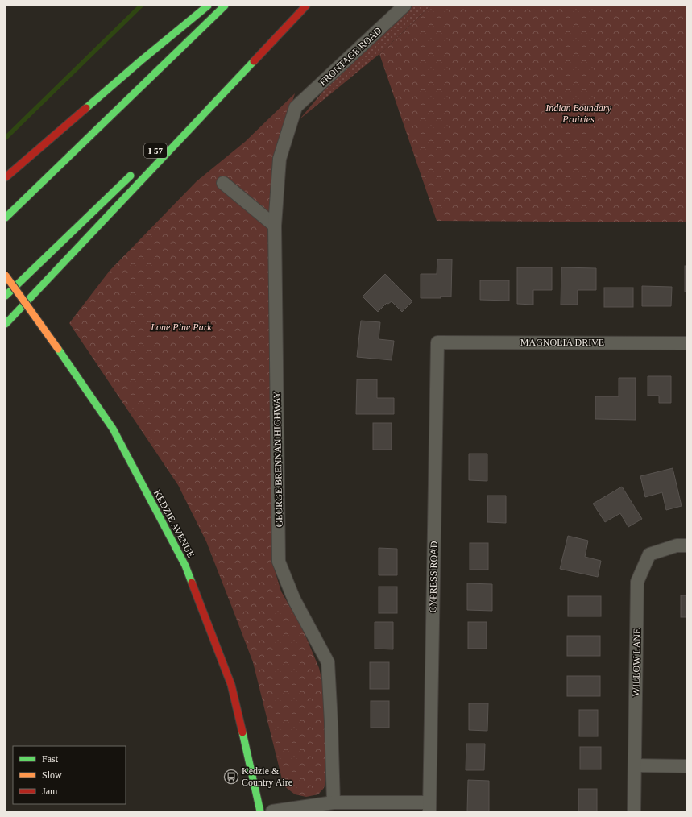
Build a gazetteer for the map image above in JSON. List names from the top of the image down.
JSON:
{
  "streets": {
    "main road": ["KEDZIE AVENUE"],
    "street": [
      "FRONTAGE ROAD",
      "MAGNOLIA DRIVE",
      "GEORGE BRENNAN HIGHWAY",
      "CYPRESS ROAD",
      "WILLOW LANE"
    ]
  },
  "crossings": [
    ["FRONTAGE ROAD", "GEORGE BRENNAN HIGHWAY"],
    ["MAGNOLIA DRIVE", "CYPRESS ROAD"]
  ],
  "parks": ["Indian Boundary Prairies", "Lone Pine Park"],
  "places": {
    "bus stop": ["Kedzie & Country Aire"]
  },
  "legend": ["Fast", "Slow", "Jam"]
}
